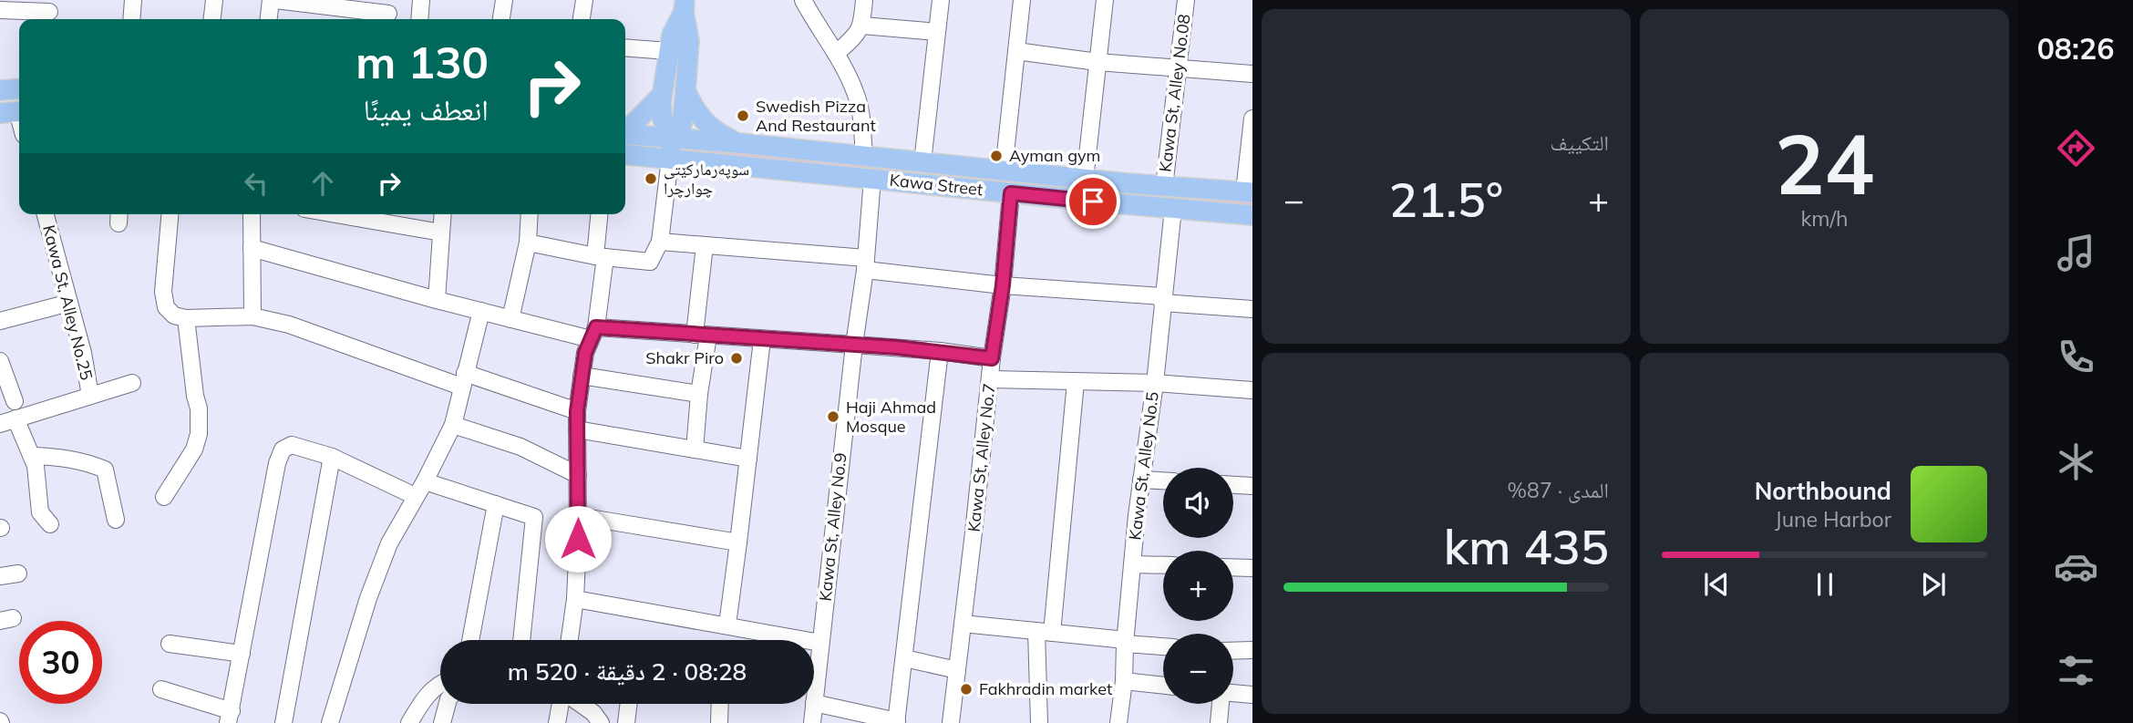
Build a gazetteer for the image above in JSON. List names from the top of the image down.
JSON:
{
  "streets": {
    "main road": ["Kawa Street"],
    "street": [
      "Kawa St, Alley No.08",
      "Kawa St, Alley No.25",
      "Kawa St, Alley No.7",
      "Kawa St, Alley No.5",
      "Kawa St, Alley No.9"
    ]
  },
  "crossings": [
    ["Kawa St, Alley No.08", "Kawa Street"],
    ["Kawa Street", "Kawa St, Alley No.7"],
    ["Kawa Street", "Kawa St, Alley No.5"],
    ["Kawa Street", "Kawa St, Alley No.9"]
  ],
  "places": [
    "Swedish Pizza And Restaurant",
    "Ayman gym",
    "سوپەرمارکێتی چوارچرا",
    "Shakr Piro",
    "Haji Ahmad Mosque",
    "Fakhradin market"
  ],
  "page": {
    "tabs": "08:26",
    "tile": [
      ["24", "km/h"],
      "التكييف",
      ["المدى · 87%", "435 km"]
    ],
    "turn": ["130 m", "انعطف يمينًا"],
    "heat": ["−", "21.5°", "+"],
    "song": ["Northbound", "June Harbor"],
    "map_buttons": ["+", "−"],
    "limit": "30",
    "trip": "08:28 · 2 دقيقة · 520 m"
  }
}
